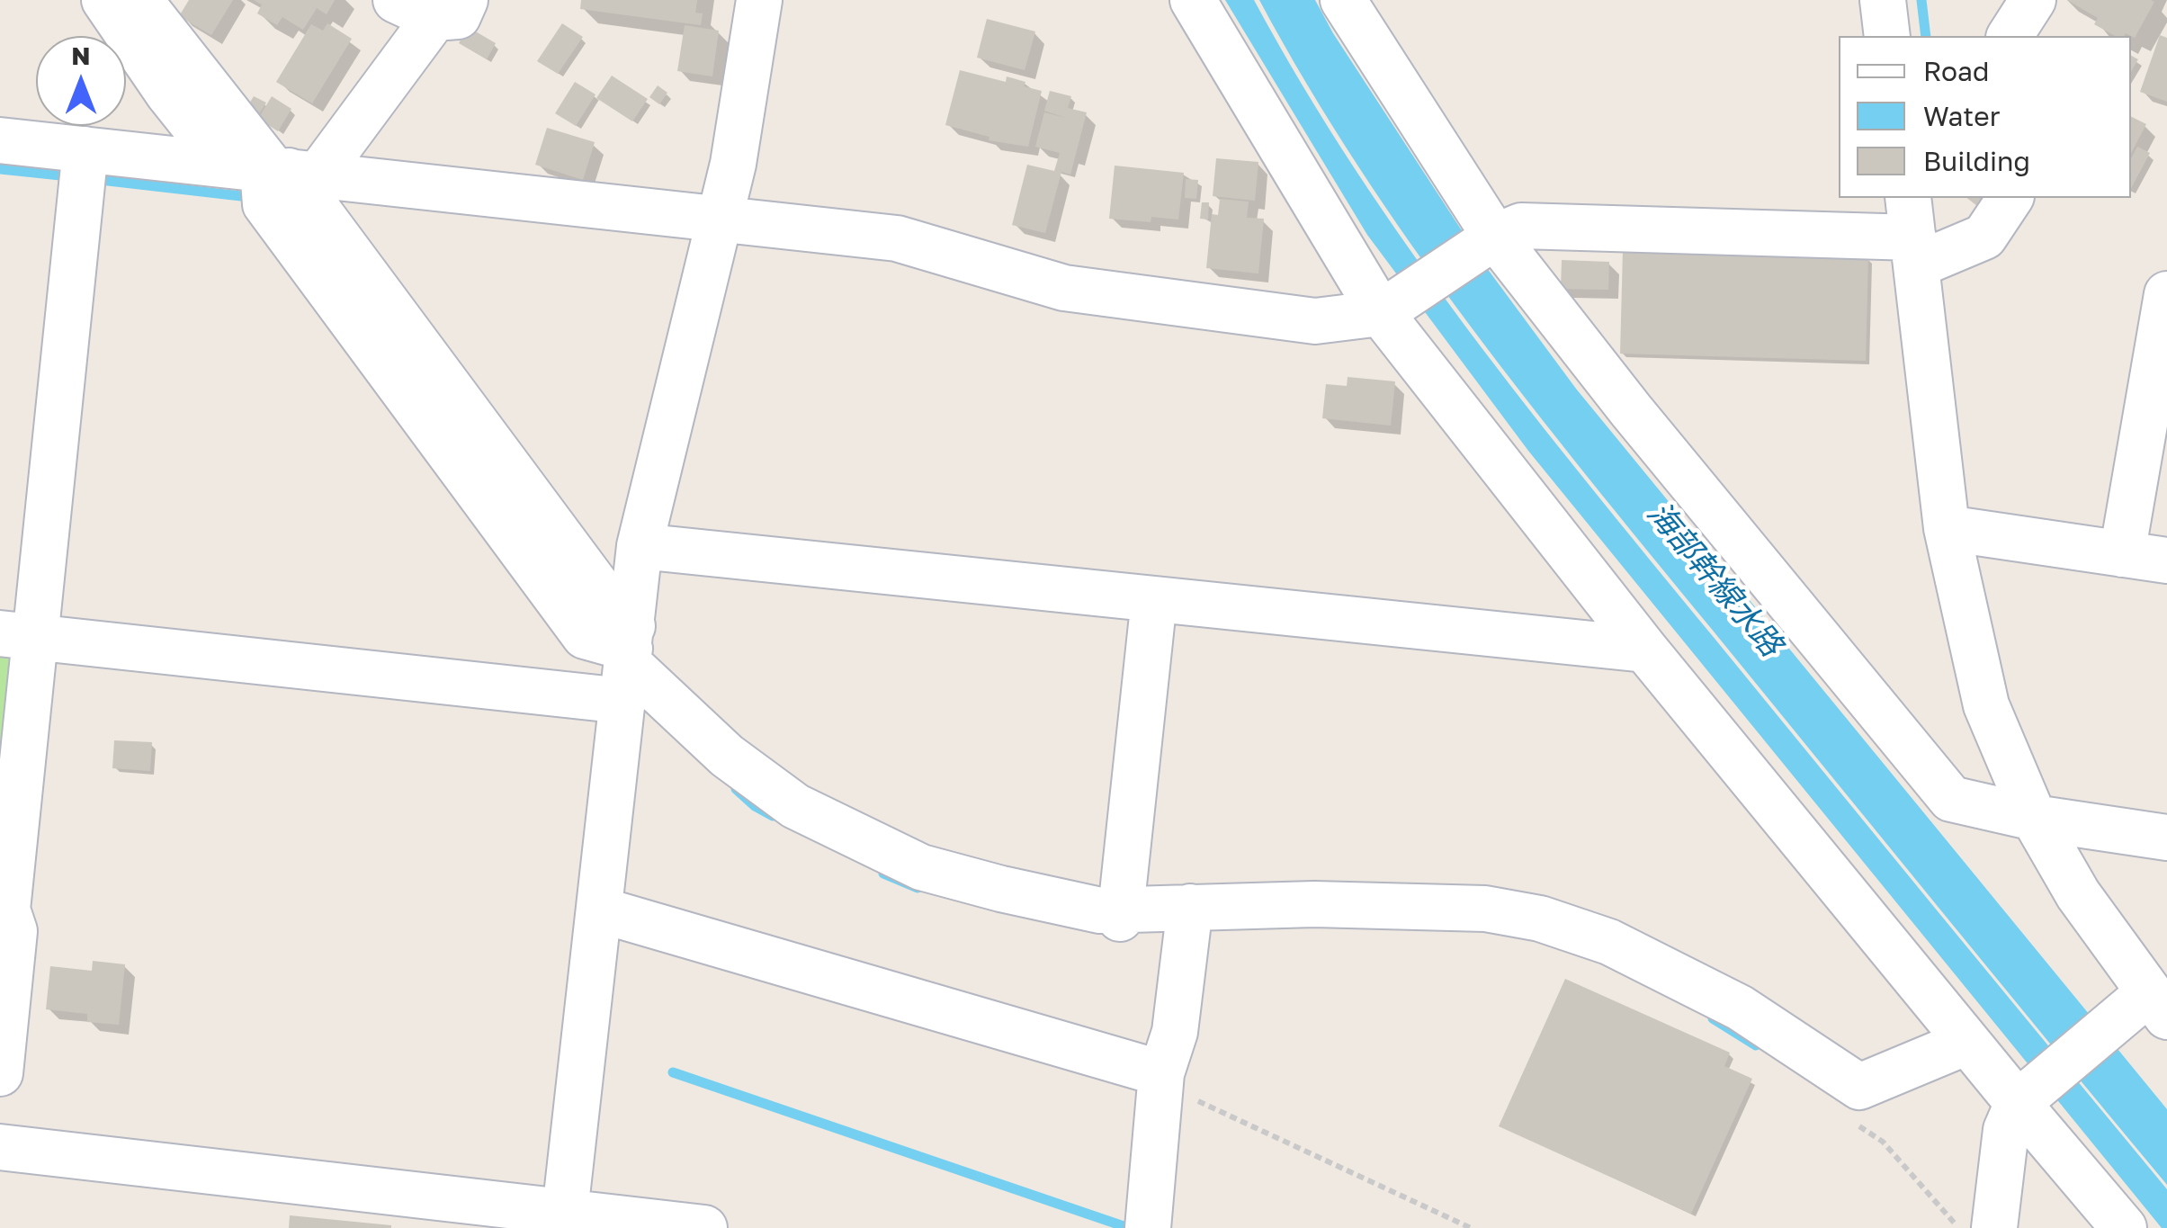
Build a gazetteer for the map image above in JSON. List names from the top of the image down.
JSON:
{
  "water": ["海部幹線水路"],
  "legend": ["Road", "Water", "Building"],
  "north": "top"
}
